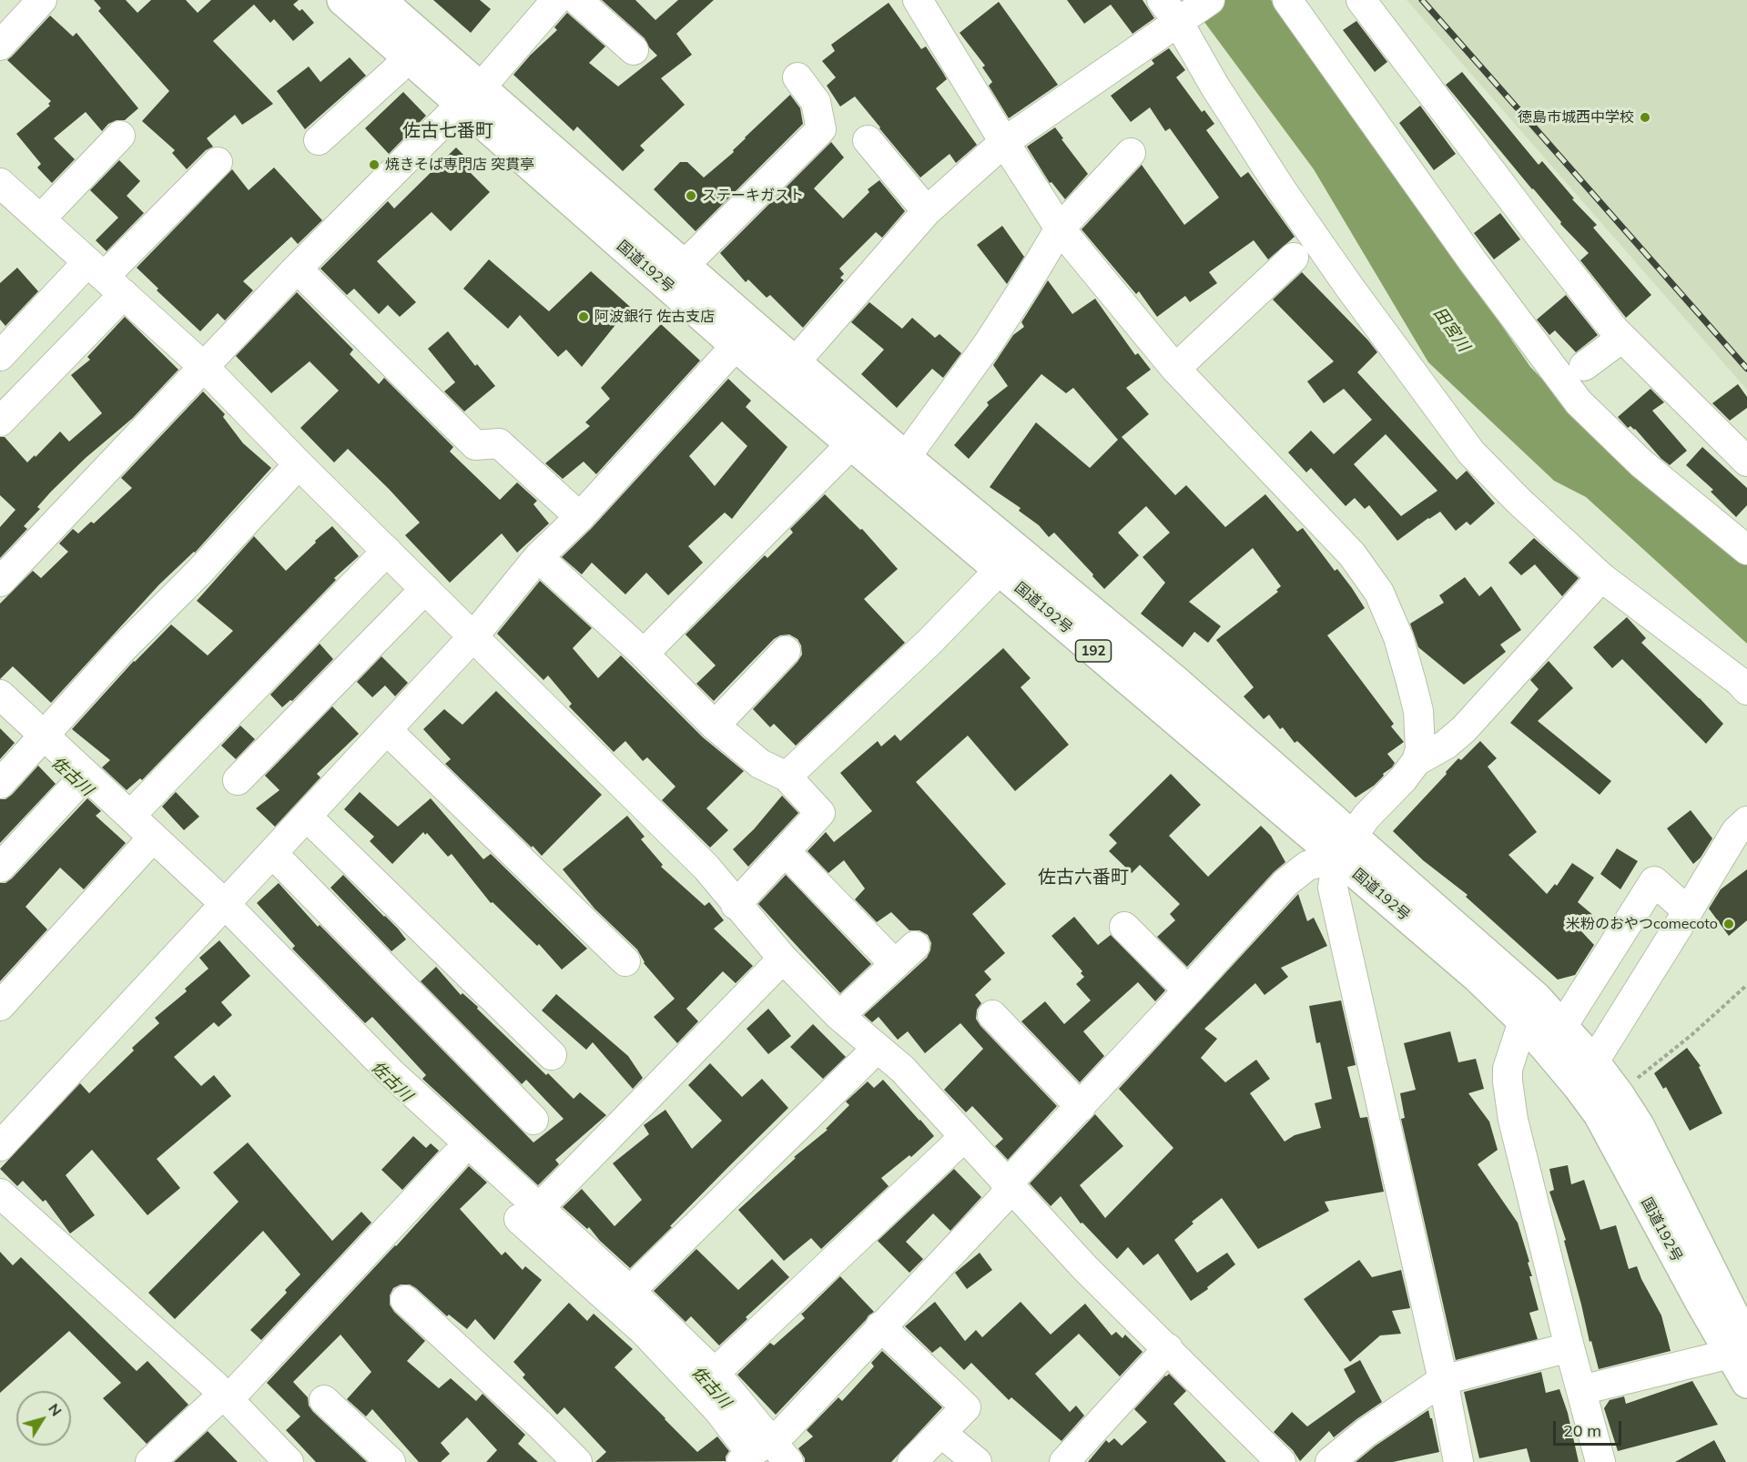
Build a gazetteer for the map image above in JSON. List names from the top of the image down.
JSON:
{
  "streets": {
    "highway": ["国道192号", "192"]
  },
  "districts": ["佐古七番町", "佐古六番町"],
  "water": ["田宮川", "佐古川"],
  "places": [
    "徳島市城西中学校",
    "焼きそば専門店 突貫亭",
    "ステーキガスト",
    "阿波銀行 佐古支店",
    "米粉のおやつcomecoto"
  ],
  "scale_bar": "20 m",
  "north": "top right"
}
